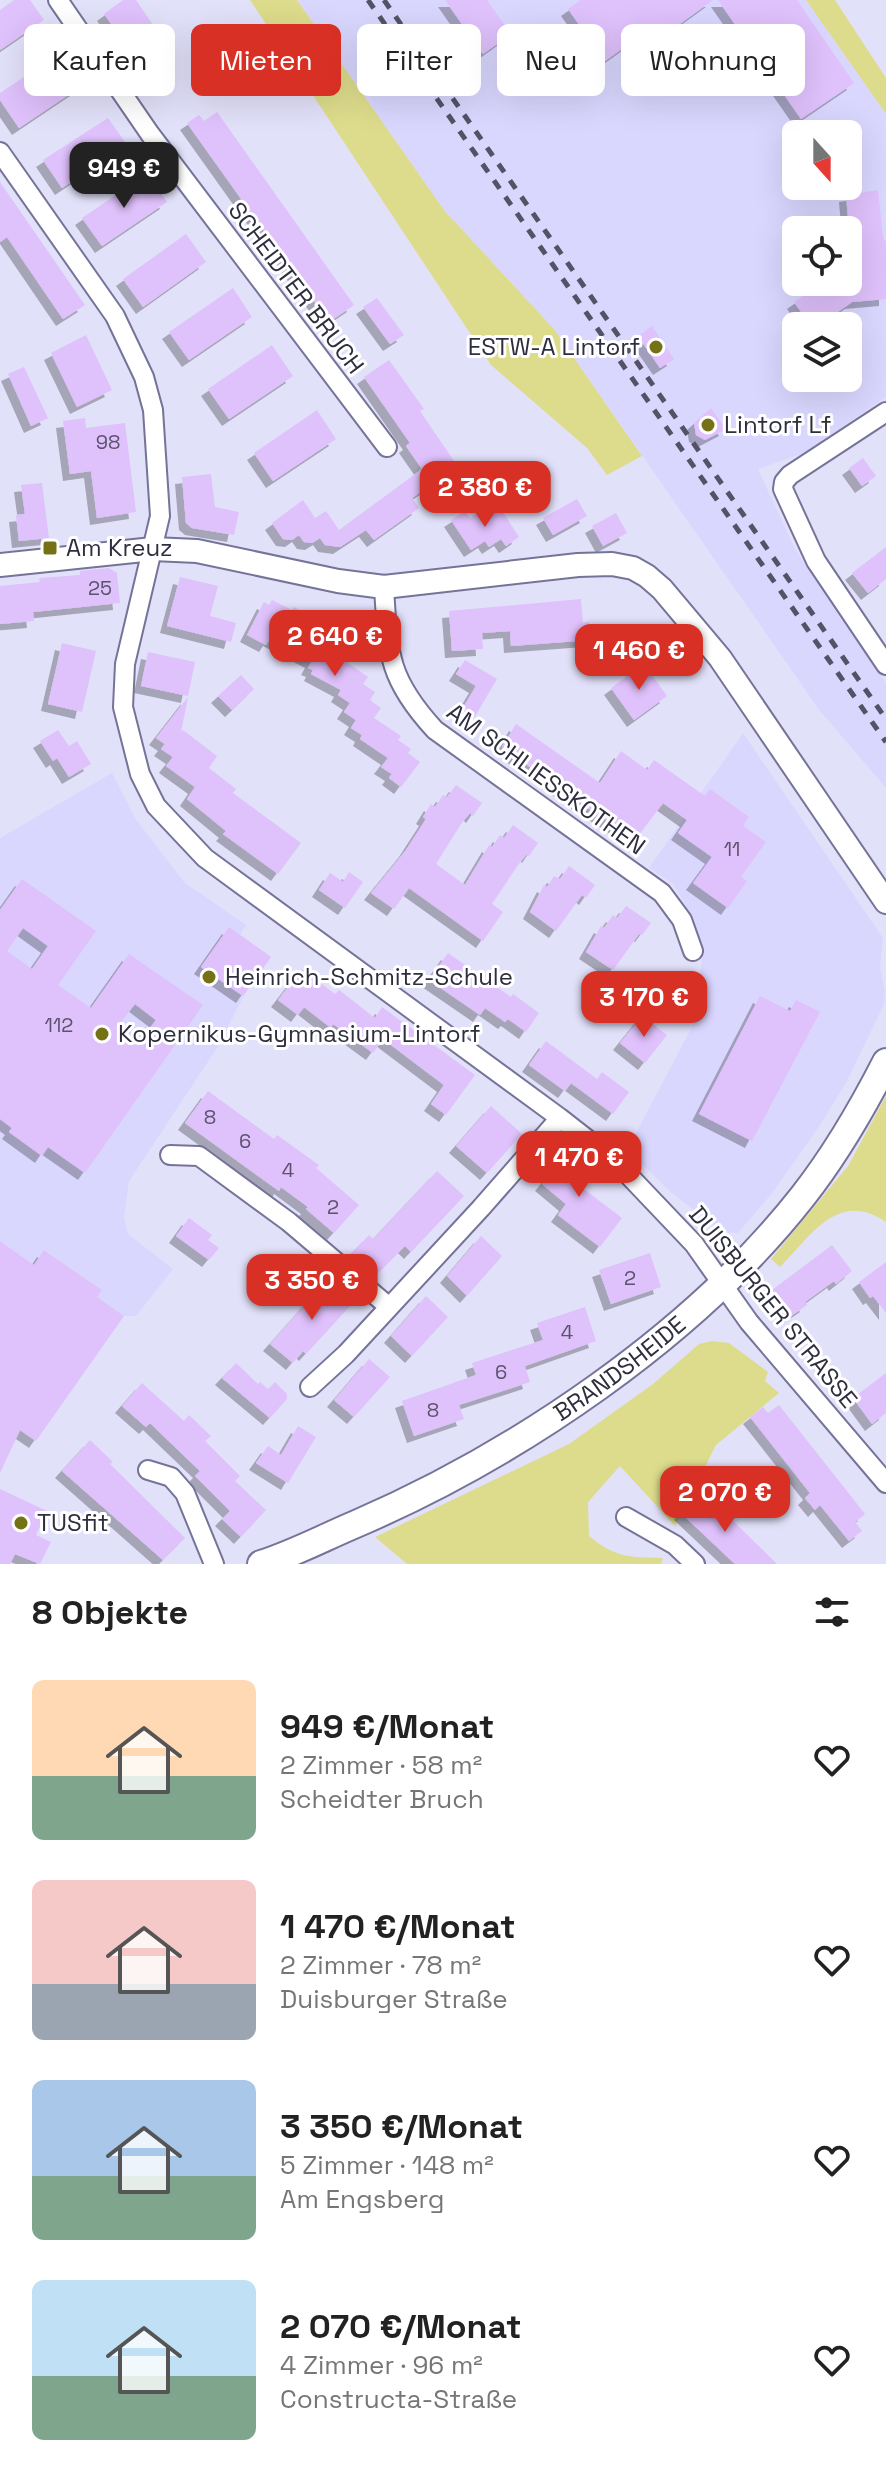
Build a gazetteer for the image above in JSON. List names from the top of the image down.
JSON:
{
  "streets": {
    "main road": ["BRANDSHEIDE"],
    "street": ["SCHEIDTER BRUCH", "AM SCHLIESSKOTHEN", "DUISBURGER STRASSE"]
  },
  "crossings": [
    ["DUISBURGER STRASSE", "BRANDSHEIDE"]
  ],
  "places": {
    "other": [
      "ESTW-A Lintorf",
      "Lintorf Lf",
      "Heinrich-Schmitz-Schule",
      "Kopernikus-Gymnasium-Lintorf",
      "TUSfit"
    ],
    "transit": ["Am Kreuz"]
  },
  "house_numbers": [
    "98",
    "25",
    "11",
    "112",
    "8",
    "6",
    "4",
    "2",
    "2",
    "4",
    "6",
    "8"
  ],
  "north": "bottom",
  "page": {
    "chip": [
      "Kaufen",
      "Mieten",
      "Filter",
      "Neu",
      "Wohnung"
    ],
    "price": [
      "949 €",
      "2 380 €",
      "2 640 €",
      "1 460 €",
      "3 170 €",
      "1 470 €",
      "3 350 €",
      "2 070 €"
    ],
    "heading": "8 Objekte",
    "list": [
      {
        "name": "949 €/Monat",
        "note": "2 Zimmer · 58 m² · Scheidter Bruch"
      },
      {
        "name": "1 470 €/Monat",
        "note": "2 Zimmer · 78 m² · Duisburger Straße"
      },
      {
        "name": "3 350 €/Monat",
        "note": "5 Zimmer · 148 m² · Am Engsberg"
      },
      {
        "name": "2 070 €/Monat",
        "note": "4 Zimmer · 96 m² · Constructa-Straße"
      }
    ]
  }
}
